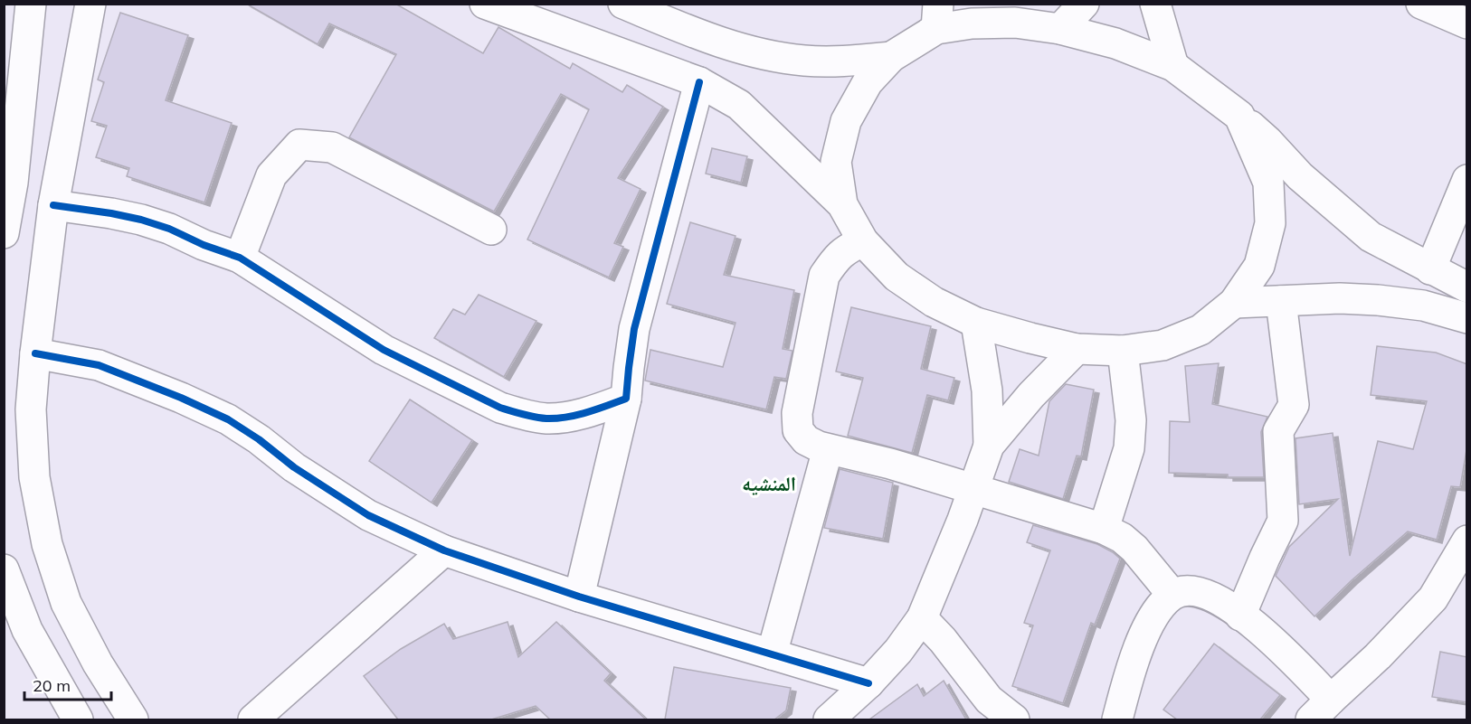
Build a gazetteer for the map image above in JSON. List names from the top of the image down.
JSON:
{
  "districts": ["المنشيه"],
  "scale_bar": "20 m"
}
